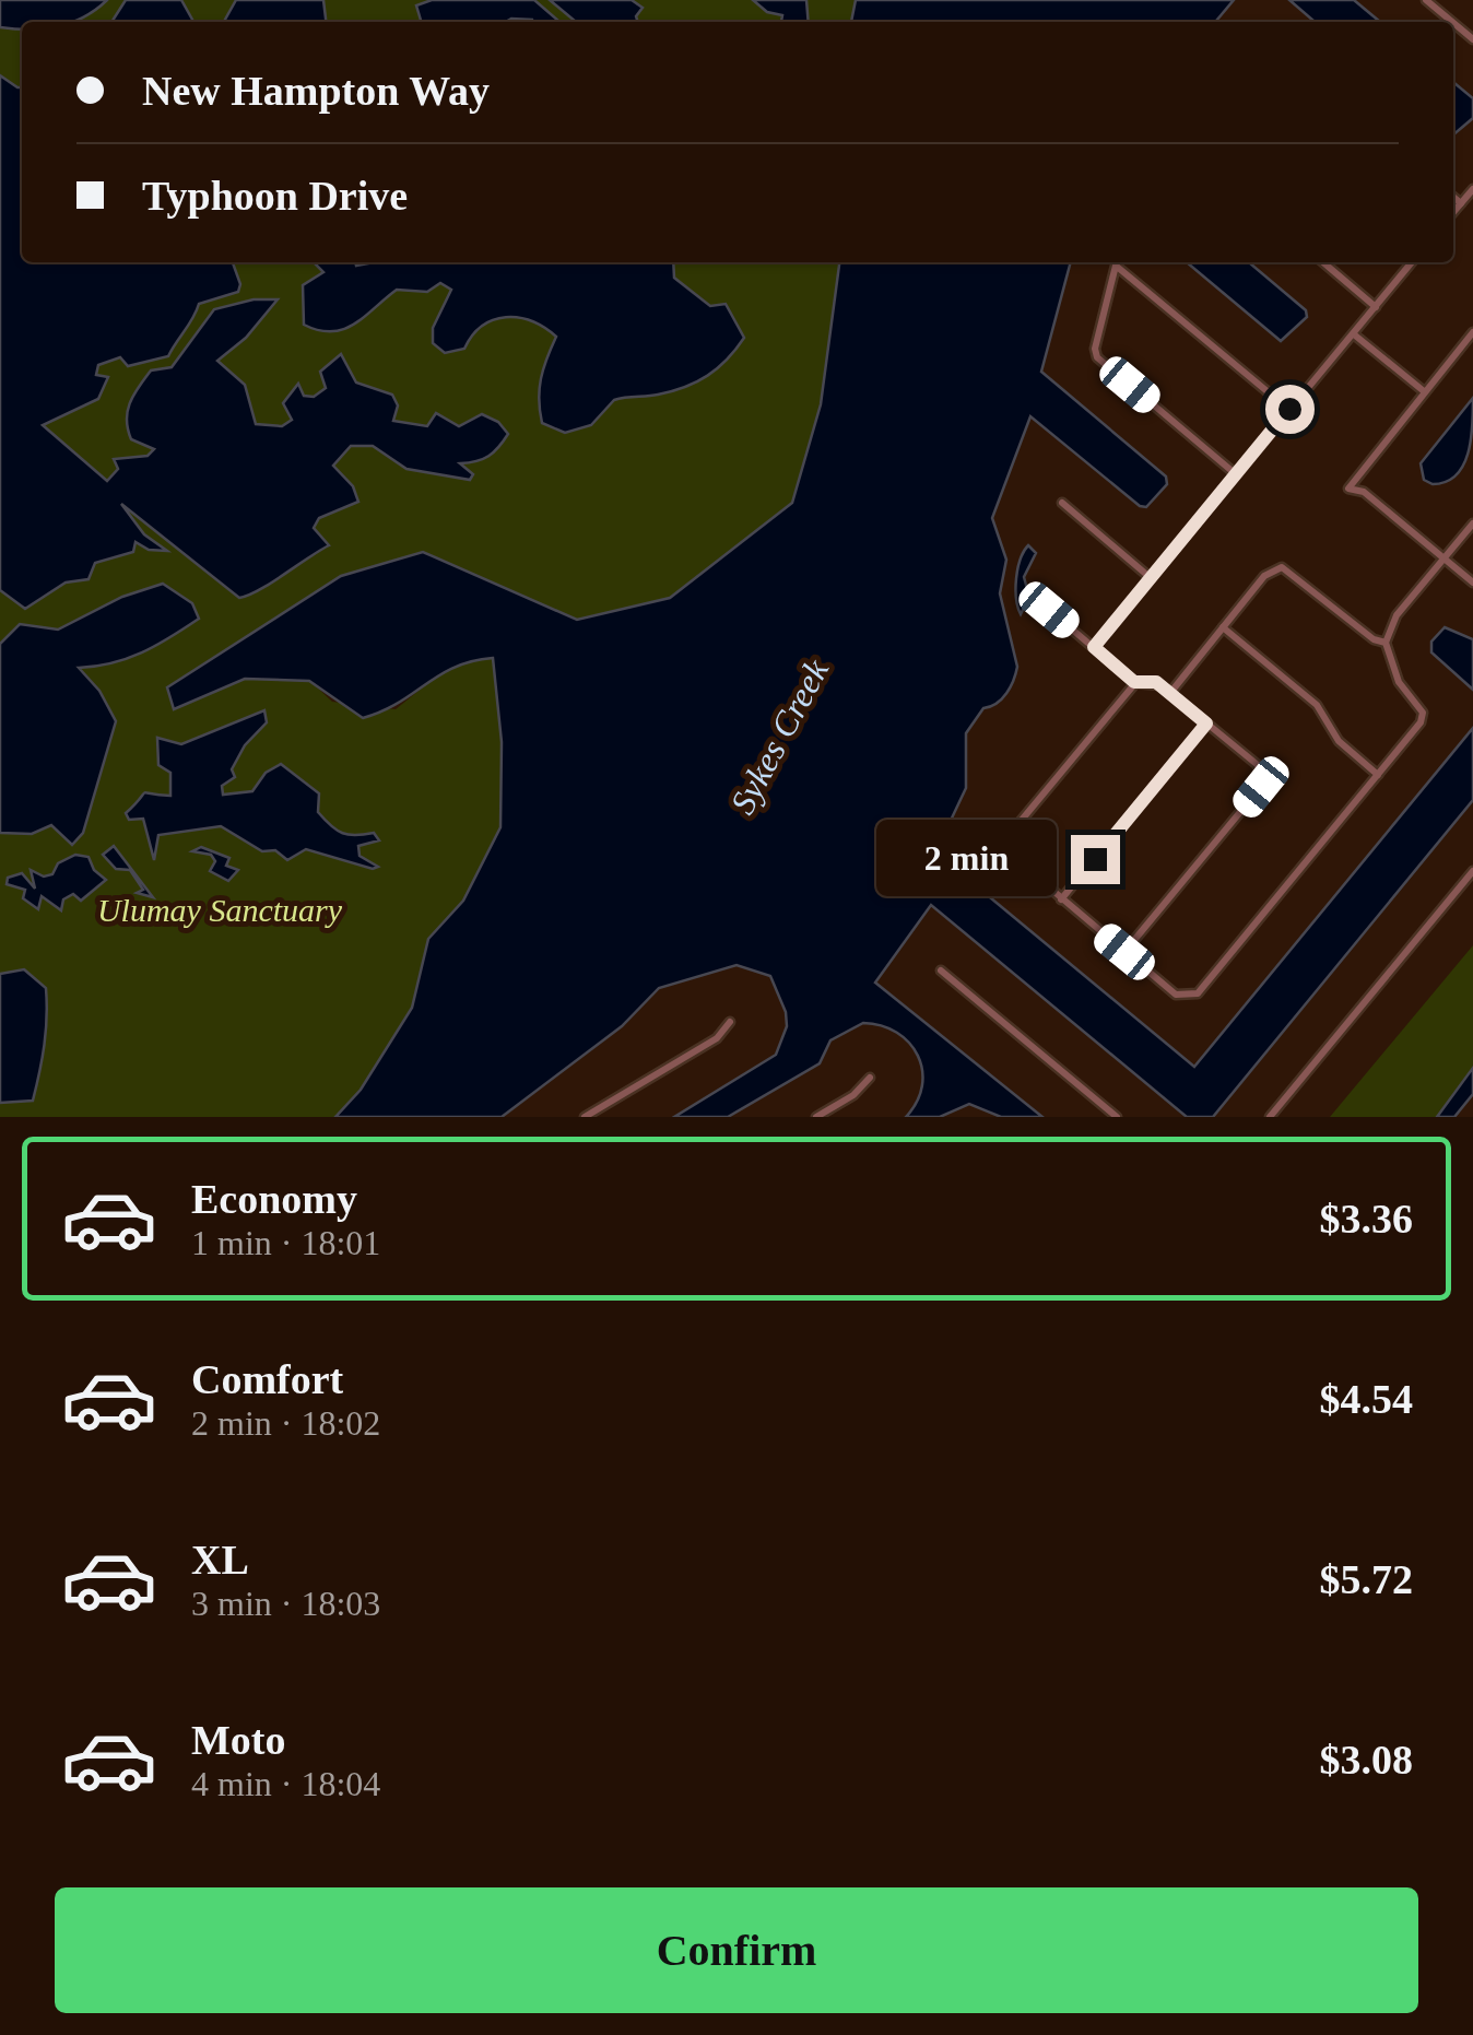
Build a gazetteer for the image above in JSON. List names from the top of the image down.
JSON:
{
  "water": ["Sykes Creek"],
  "parks": ["Ulumay Sanctuary"],
  "page": {
    "banner": ["New Hampton Way", "Typhoon Drive"],
    "bubble": "2 min",
    "list": [
      {
        "name": "Economy",
        "note": "1 min · 18:01",
        "value": "$3.36"
      },
      {
        "name": "Comfort",
        "note": "2 min · 18:02",
        "value": "$4.54"
      },
      {
        "name": "XL",
        "note": "3 min · 18:03",
        "value": "$5.72"
      },
      {
        "name": "Moto",
        "note": "4 min · 18:04",
        "value": "$3.08"
      }
    ],
    "buttons": "Confirm"
  }
}
